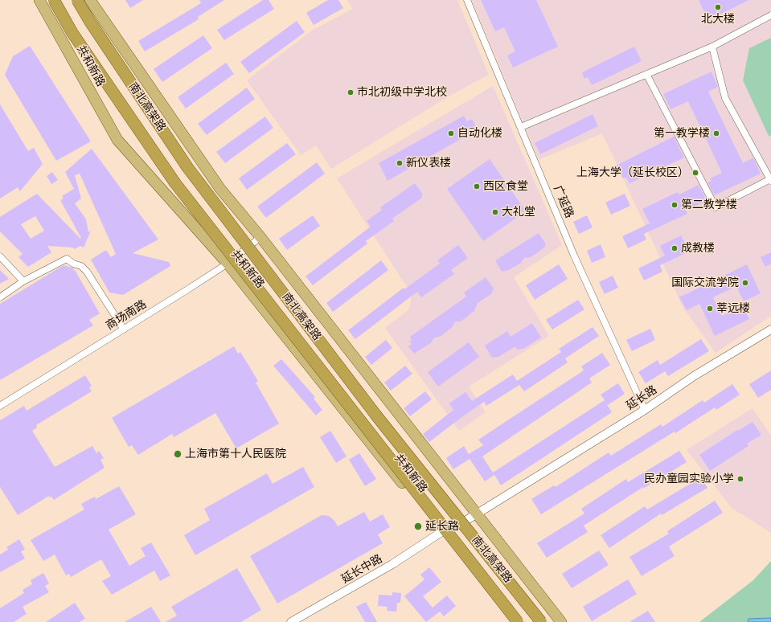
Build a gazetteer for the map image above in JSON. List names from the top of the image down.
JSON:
{
  "streets": {
    "highway": ["南北高架路"],
    "main road": ["共和新路"],
    "street": [
      "广延路",
      "商场南路",
      "延长路",
      "延长中路"
    ]
  },
  "crossings": [
    ["共和新路", "商场南路"],
    ["共和新路", "延长路"],
    ["共和新路", "延长中路"],
    ["广延路", "延长路"],
    ["延长路", "延长中路"]
  ],
  "places": [
    "北大楼",
    "市北初级中学北校",
    "自动化楼",
    "第一教学楼",
    "新仪表楼",
    "上海大学（延长校区）",
    "西区食堂",
    "第二教学楼",
    "大礼堂",
    "成教楼",
    "国际交流学院",
    "莘远楼",
    "上海市第十人民医院",
    "民办童园实验小学",
    "延长路"
  ]
}
